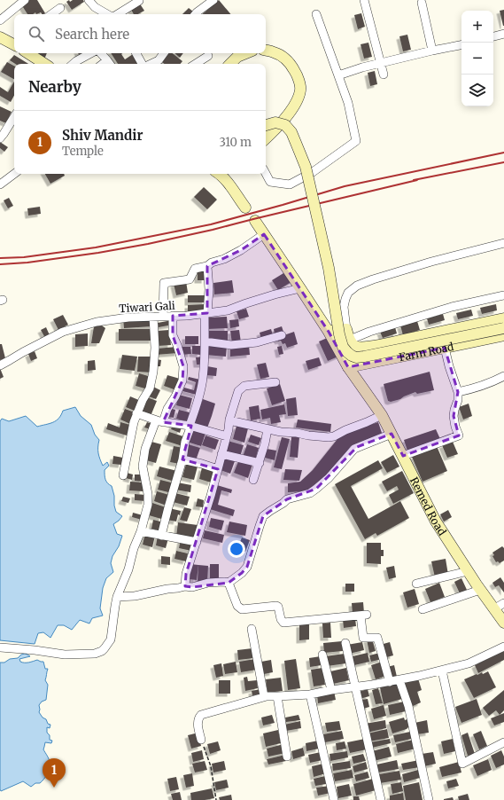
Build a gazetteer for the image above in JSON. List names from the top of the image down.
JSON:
{
  "streets": {
    "street": ["Tiwari Gali", "Farm Road", "Remed Road"]
  },
  "crossings": [
    ["Tiwari Gali", "Remed Road"],
    ["Farm Road", "Remed Road"]
  ],
  "page": {
    "map_buttons": ["+", "−"],
    "search": "Search here",
    "heading": "Nearby",
    "list": [
      {
        "mark": "1",
        "name": "Shiv Mandir",
        "note": "Temple",
        "value": "310 m"
      }
    ],
    "pins": "1"
  }
}
